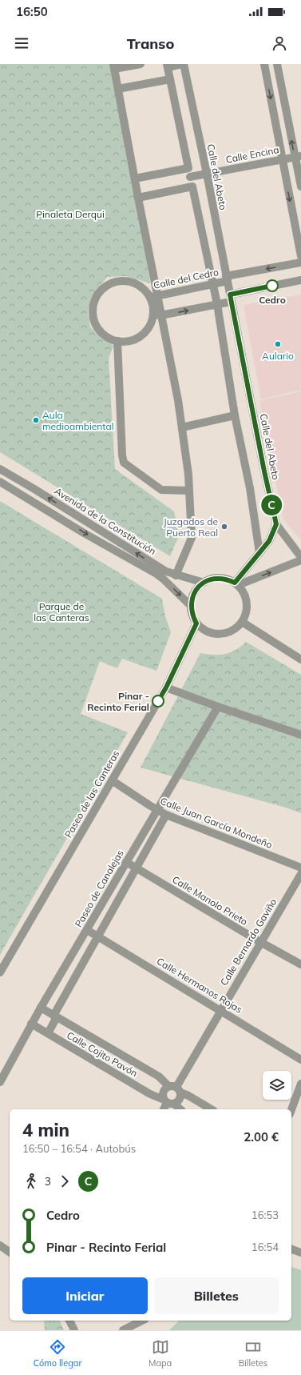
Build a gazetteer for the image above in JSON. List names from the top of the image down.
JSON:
{
  "streets": {
    "street": [
      "Calle Encina",
      "Calle del Abeto",
      "Calle del Cedro",
      "Avenida de la Constitución",
      "Paseo de las Canteras",
      "Calle Juan García Mondeño",
      "Paseo de Canalejas",
      "Calle Manolo Prieto",
      "Calle Bernardo Gaviño",
      "Calle Hermanos Rojas",
      "Calle Cojito Pavón"
    ]
  },
  "crossings": [
    ["Calle Encina", "Calle del Abeto"],
    ["Calle del Abeto", "Calle del Cedro"],
    ["Avenida de la Constitución", "Paseo de las Canteras"],
    ["Paseo de las Canteras", "Calle Juan García Mondeño"],
    ["Calle Juan García Mondeño", "Paseo de Canalejas"],
    ["Paseo de Canalejas", "Calle Manolo Prieto"],
    ["Paseo de Canalejas", "Calle Hermanos Rojas"],
    ["Paseo de Canalejas", "Calle Cojito Pavón"],
    ["Calle Manolo Prieto", "Calle Bernardo Gaviño"],
    ["Calle Bernardo Gaviño", "Calle Hermanos Rojas"],
    ["Calle Bernardo Gaviño", "Calle Cojito Pavón"]
  ],
  "parks": ["Pinaleta Derqui", "Parque de las Canteras"],
  "places": [
    "Cedro",
    "Aulario",
    "Aula medioambiental",
    "Juzgados de Puerto Real",
    "Pinar - Recinto Ferial"
  ],
  "lines": ["bus line C"],
  "page": {
    "status": "16:50",
    "header": "Transo",
    "on_map": "C",
    "heading": ["4 min", "16:50 – 16:54 · Autobús", "2.00 €"],
    "legs": ["3", "C"],
    "list": [
      {
        "name": "Cedro",
        "value": "16:53"
      },
      {
        "name": "Pinar - Recinto Ferial",
        "value": "16:54"
      }
    ],
    "buttons": ["Iniciar", "Billetes"],
    "tabs": ["Cómo llegar", "Mapa", "Billetes"]
  }
}
